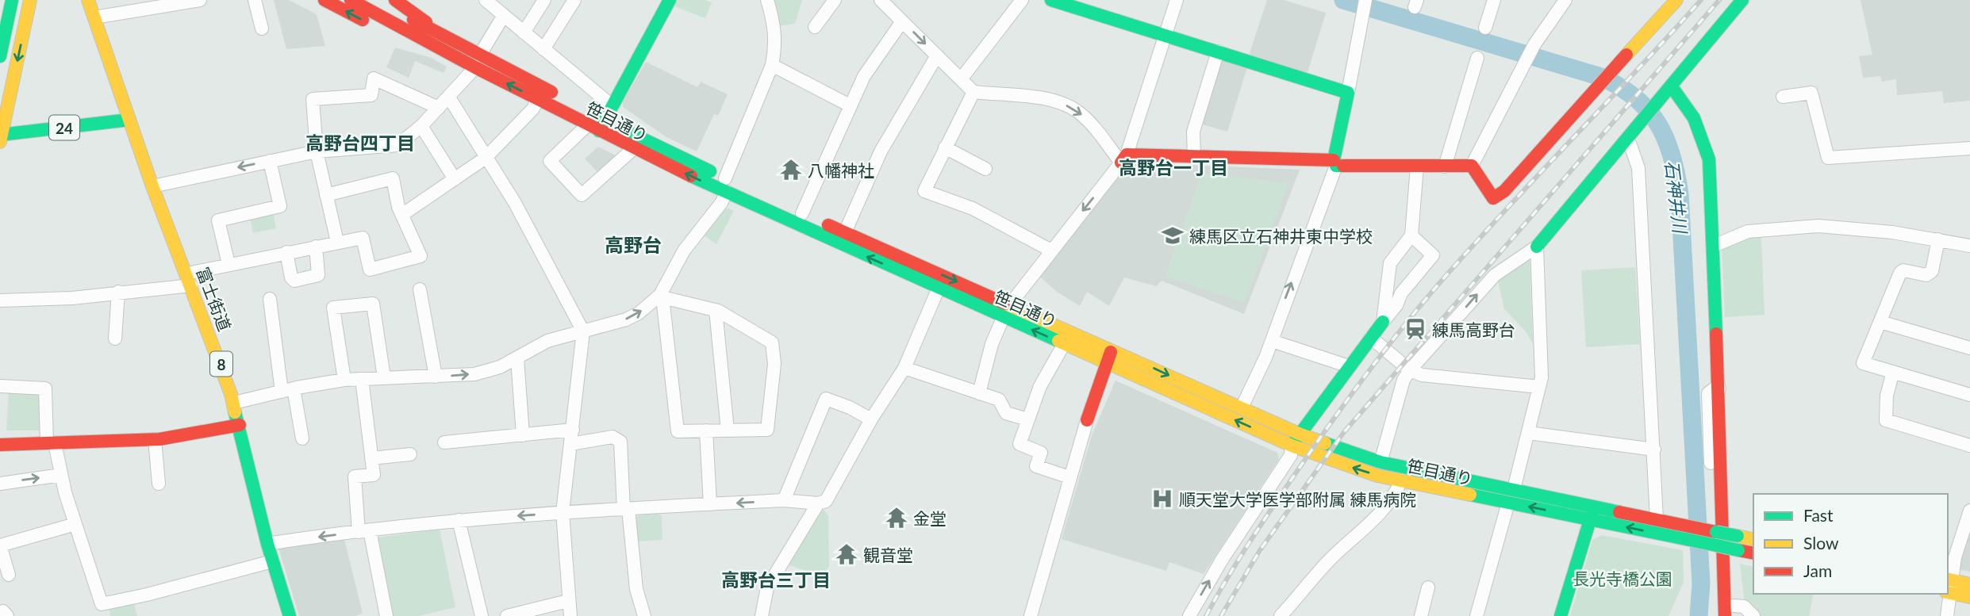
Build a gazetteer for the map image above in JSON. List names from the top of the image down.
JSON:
{
  "streets": {
    "main road": [
      "笹目通り",
      "24",
      "富士街道",
      "8"
    ]
  },
  "crossings": [
    ["24", "富士街道"]
  ],
  "districts": [
    "高野台四丁目",
    "高野台一丁目",
    "高野台",
    "高野台三丁目"
  ],
  "water": ["石神井川"],
  "parks": ["長光寺橋公園"],
  "places": {
    "temple": ["八幡神社", "金堂", "観音堂"],
    "school or university": ["練馬区立石神井東中学校"],
    "station": ["練馬高野台"],
    "hospital": ["順天堂大学医学部附属 練馬病院"]
  },
  "legend": ["Fast", "Slow", "Jam"]
}
